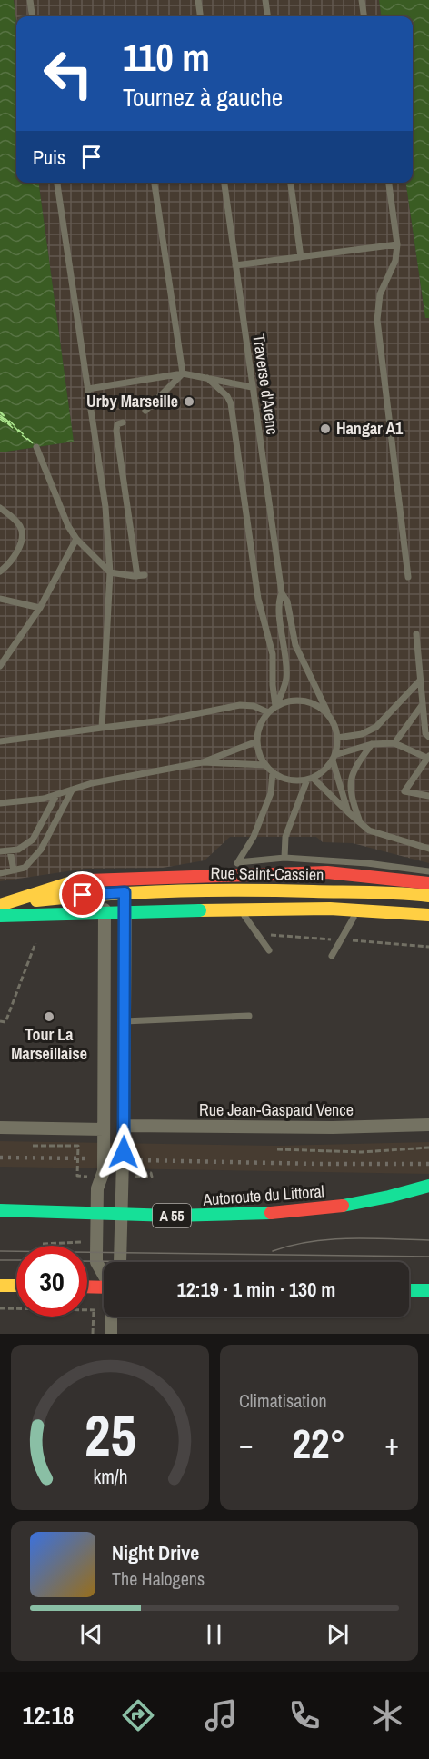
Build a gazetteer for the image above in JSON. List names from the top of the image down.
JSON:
{
  "streets": {
    "main road": ["Rue Saint-Cassien", "Autoroute du Littoral", "A 55"],
    "street": ["Rue Jean-Gaspard Vence"],
    "lane": ["Traverse d'Arenc"]
  },
  "places": ["Urby Marseille", "Hangar A1", "Tour La Marseillaise"],
  "page": {
    "turn": ["110 m", "Tournez à gauche"],
    "then": "Puis",
    "limit": "30",
    "trip": "12:19 · 1 min · 130 m",
    "tile": "Climatisation",
    "heat": ["−", "22°", "+"],
    "song": ["Night Drive", "The Halogens"],
    "tabs": "12:18",
    "gauge": ["25", "km/h"]
  }
}
